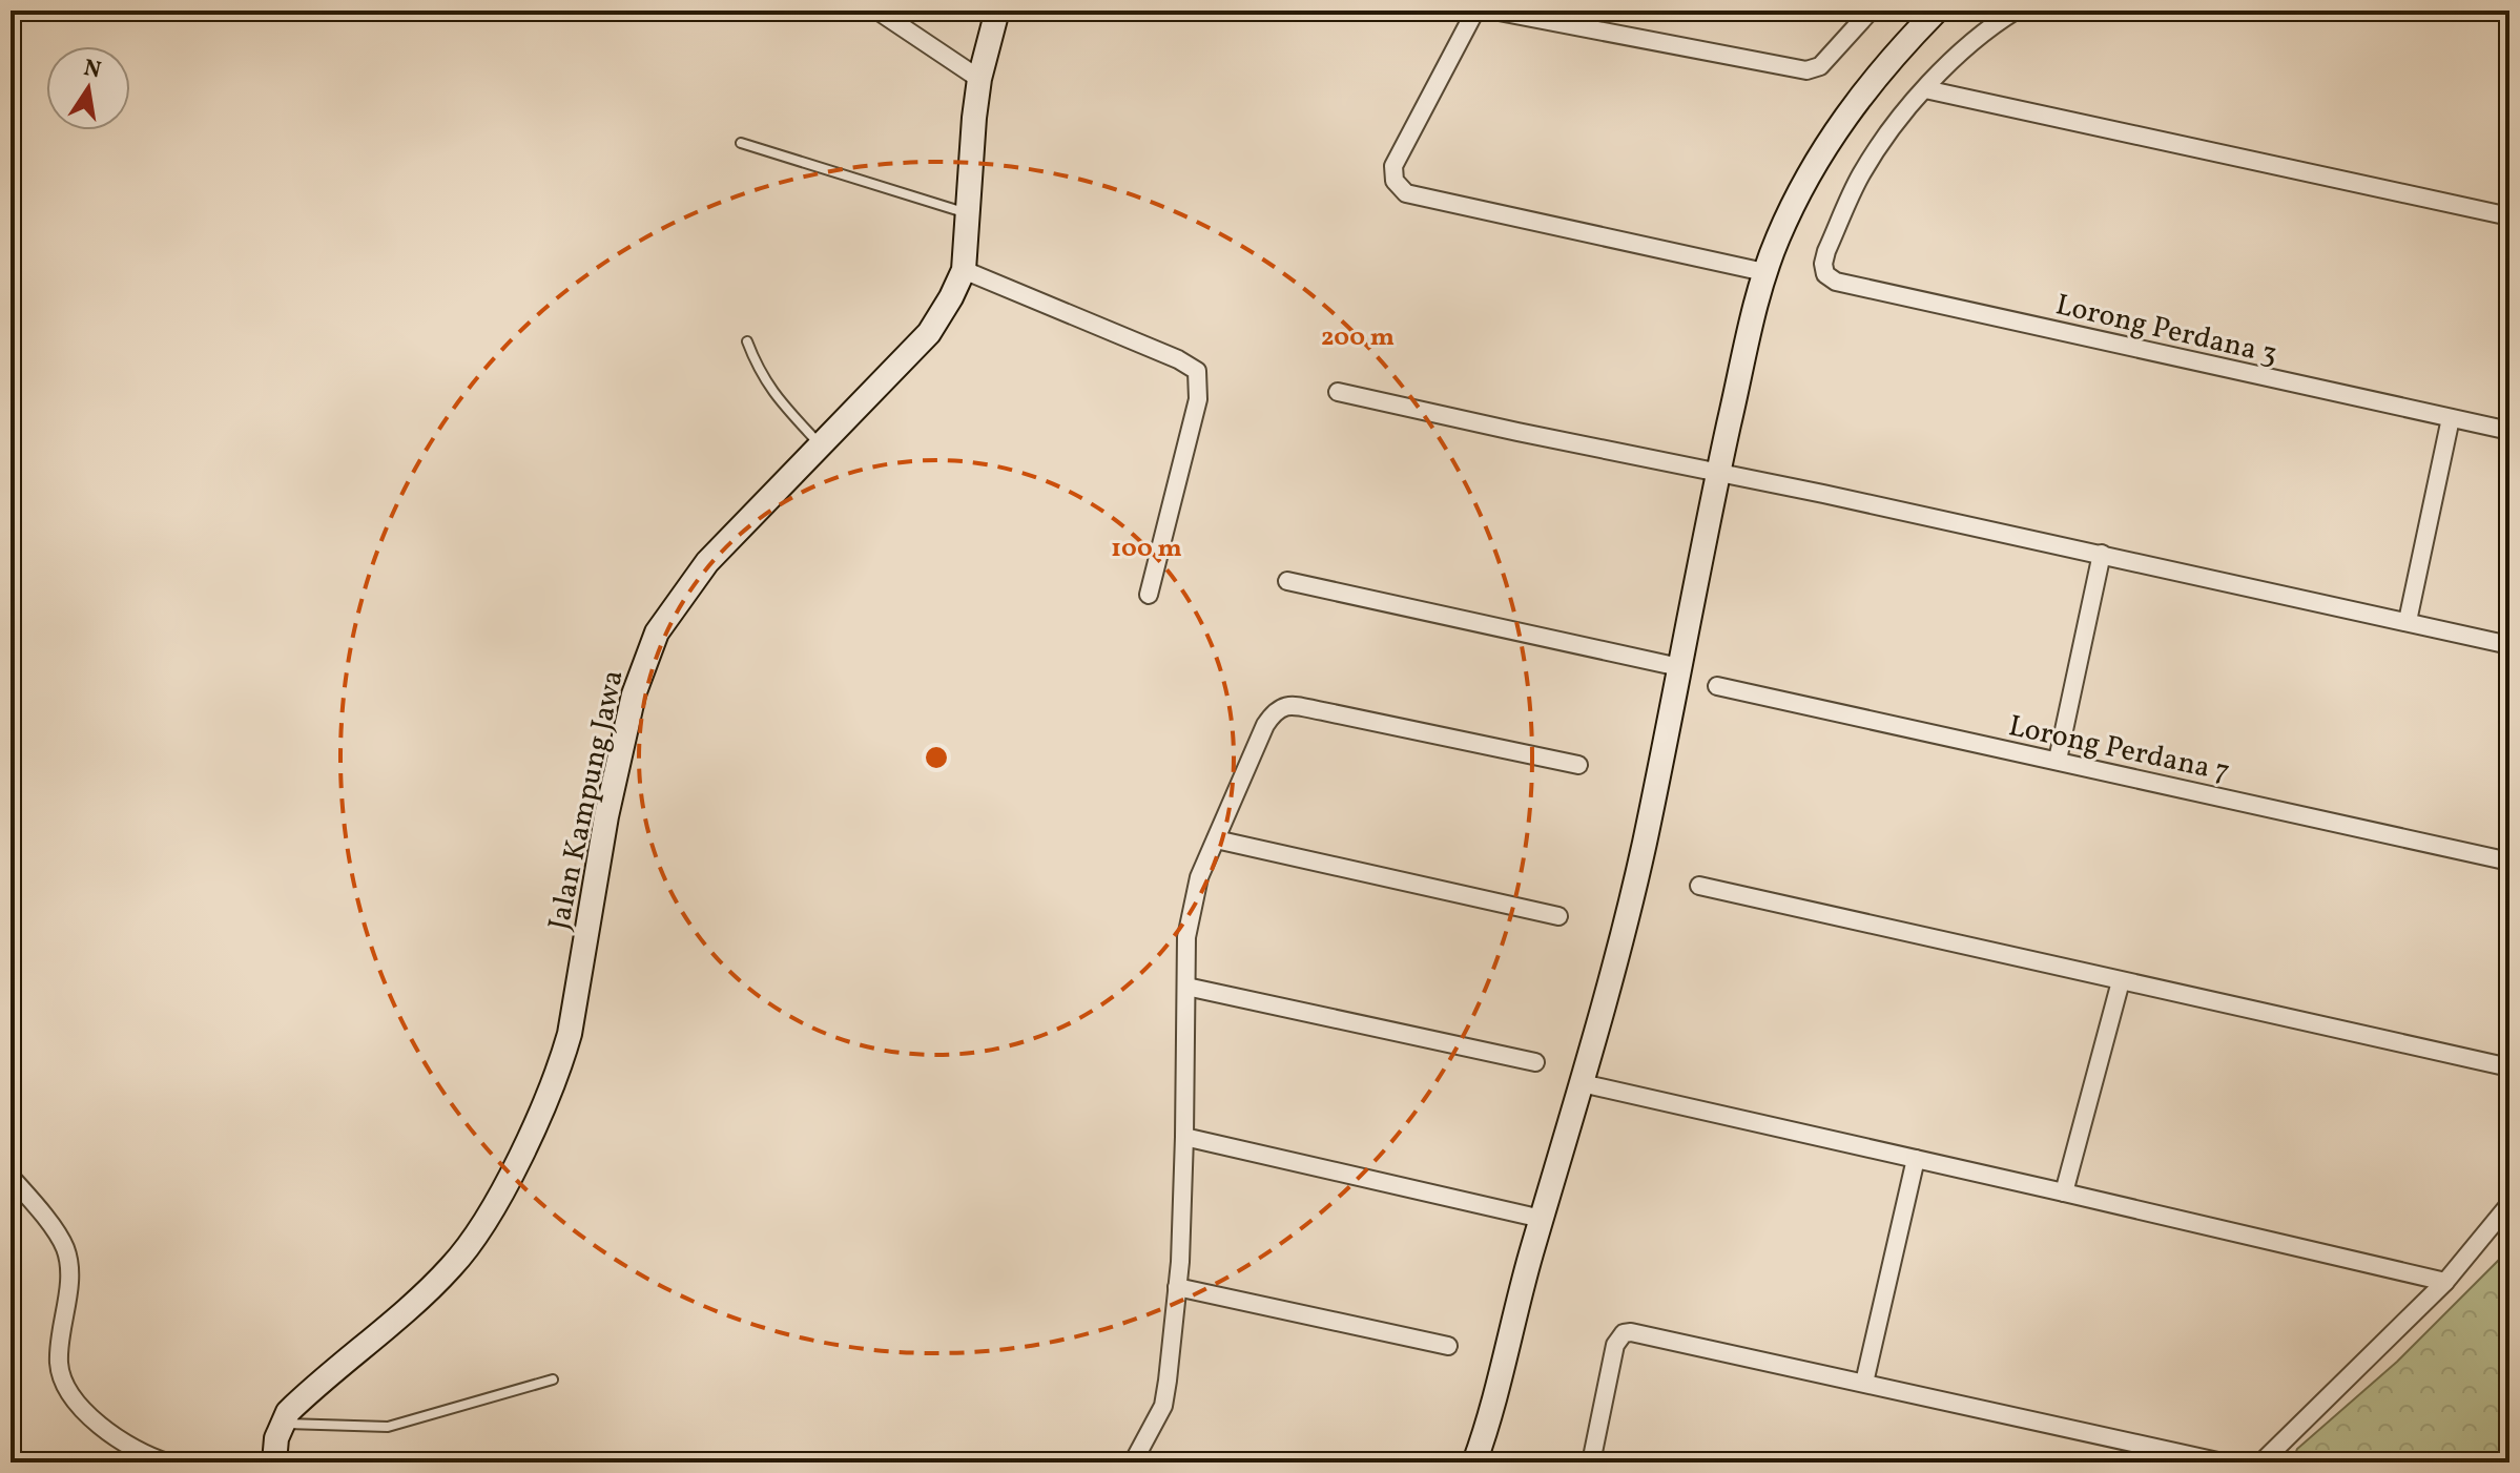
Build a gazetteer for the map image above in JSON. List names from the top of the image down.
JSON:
{
  "streets": {
    "street": ["Lorong Perdana 3", "Lorong Perdana 7", "Jalan Kampung Jawa"]
  },
  "north": "top",
  "rings": ["200 m", "100 m"]
}
